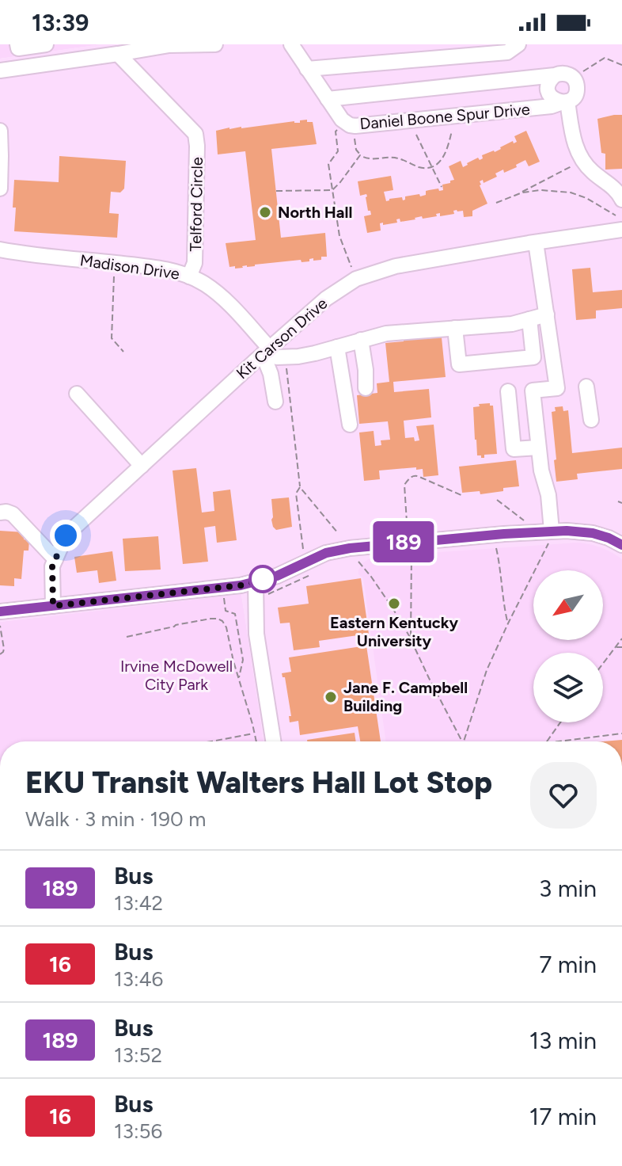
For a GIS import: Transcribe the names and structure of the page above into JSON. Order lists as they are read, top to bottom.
{
  "streets": {
    "street": [
      "Daniel Boone Spur Drive",
      "Telford Circle",
      "Madison Drive",
      "Kit Carson Drive"
    ]
  },
  "crossings": [
    ["Telford Circle", "Madison Drive"],
    ["Madison Drive", "Kit Carson Drive"]
  ],
  "parks": ["Irvine McDowell City Park"],
  "places": ["North Hall", "Eastern Kentucky University", "Jane F. Campbell Building"],
  "lines": ["bus line 189"],
  "north": "bottom left",
  "page": {
    "status": "13:39",
    "on_map": "189",
    "heading": ["EKU Transit Walters Hall Lot Stop", "Walk · 3 min · 190 m"],
    "list": [
      {
        "mark": "189",
        "name": "Bus",
        "note": "13:42",
        "value": "3 min"
      },
      {
        "mark": "16",
        "name": "Bus",
        "note": "13:46",
        "value": "7 min"
      },
      {
        "mark": "189",
        "name": "Bus",
        "note": "13:52",
        "value": "13 min"
      },
      {
        "mark": "16",
        "name": "Bus",
        "note": "13:56",
        "value": "17 min"
      }
    ]
  }
}
